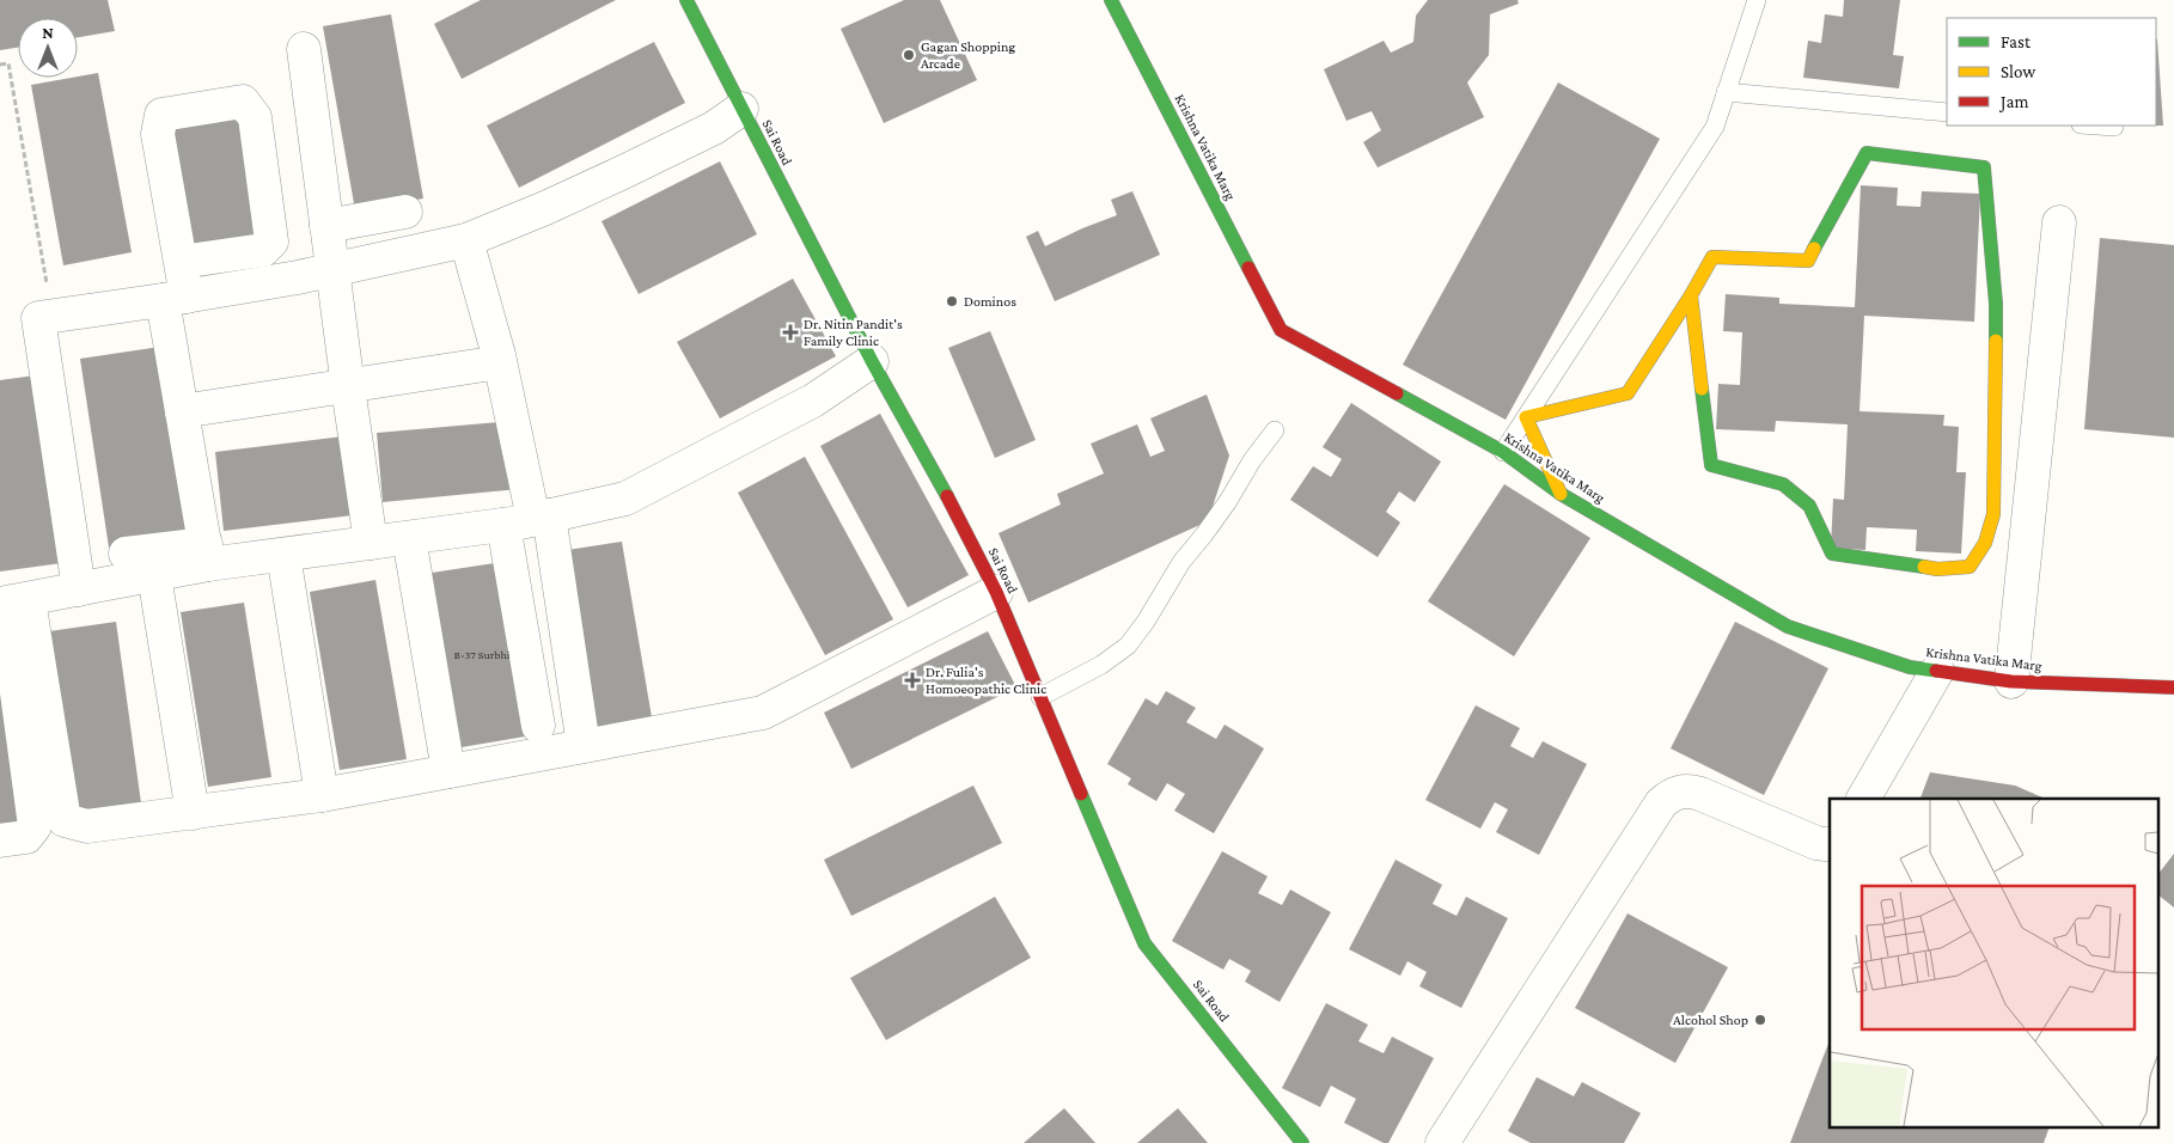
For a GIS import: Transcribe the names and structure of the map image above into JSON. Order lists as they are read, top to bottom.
{
  "streets": {
    "street": ["Sai Road", "Krishna Vatika Marg"]
  },
  "places": {
    "other": ["Gagan Shopping Arcade", "Dominos", "Alcohol Shop"],
    "health": ["Dr. Nitin Pandit's Family Clinic", "Dr. Fulia's Homoeopathic Clinic"]
  },
  "house_numbers": ["B-37 Surbhi"],
  "legend": ["Fast", "Slow", "Jam"],
  "north": "top"
}
